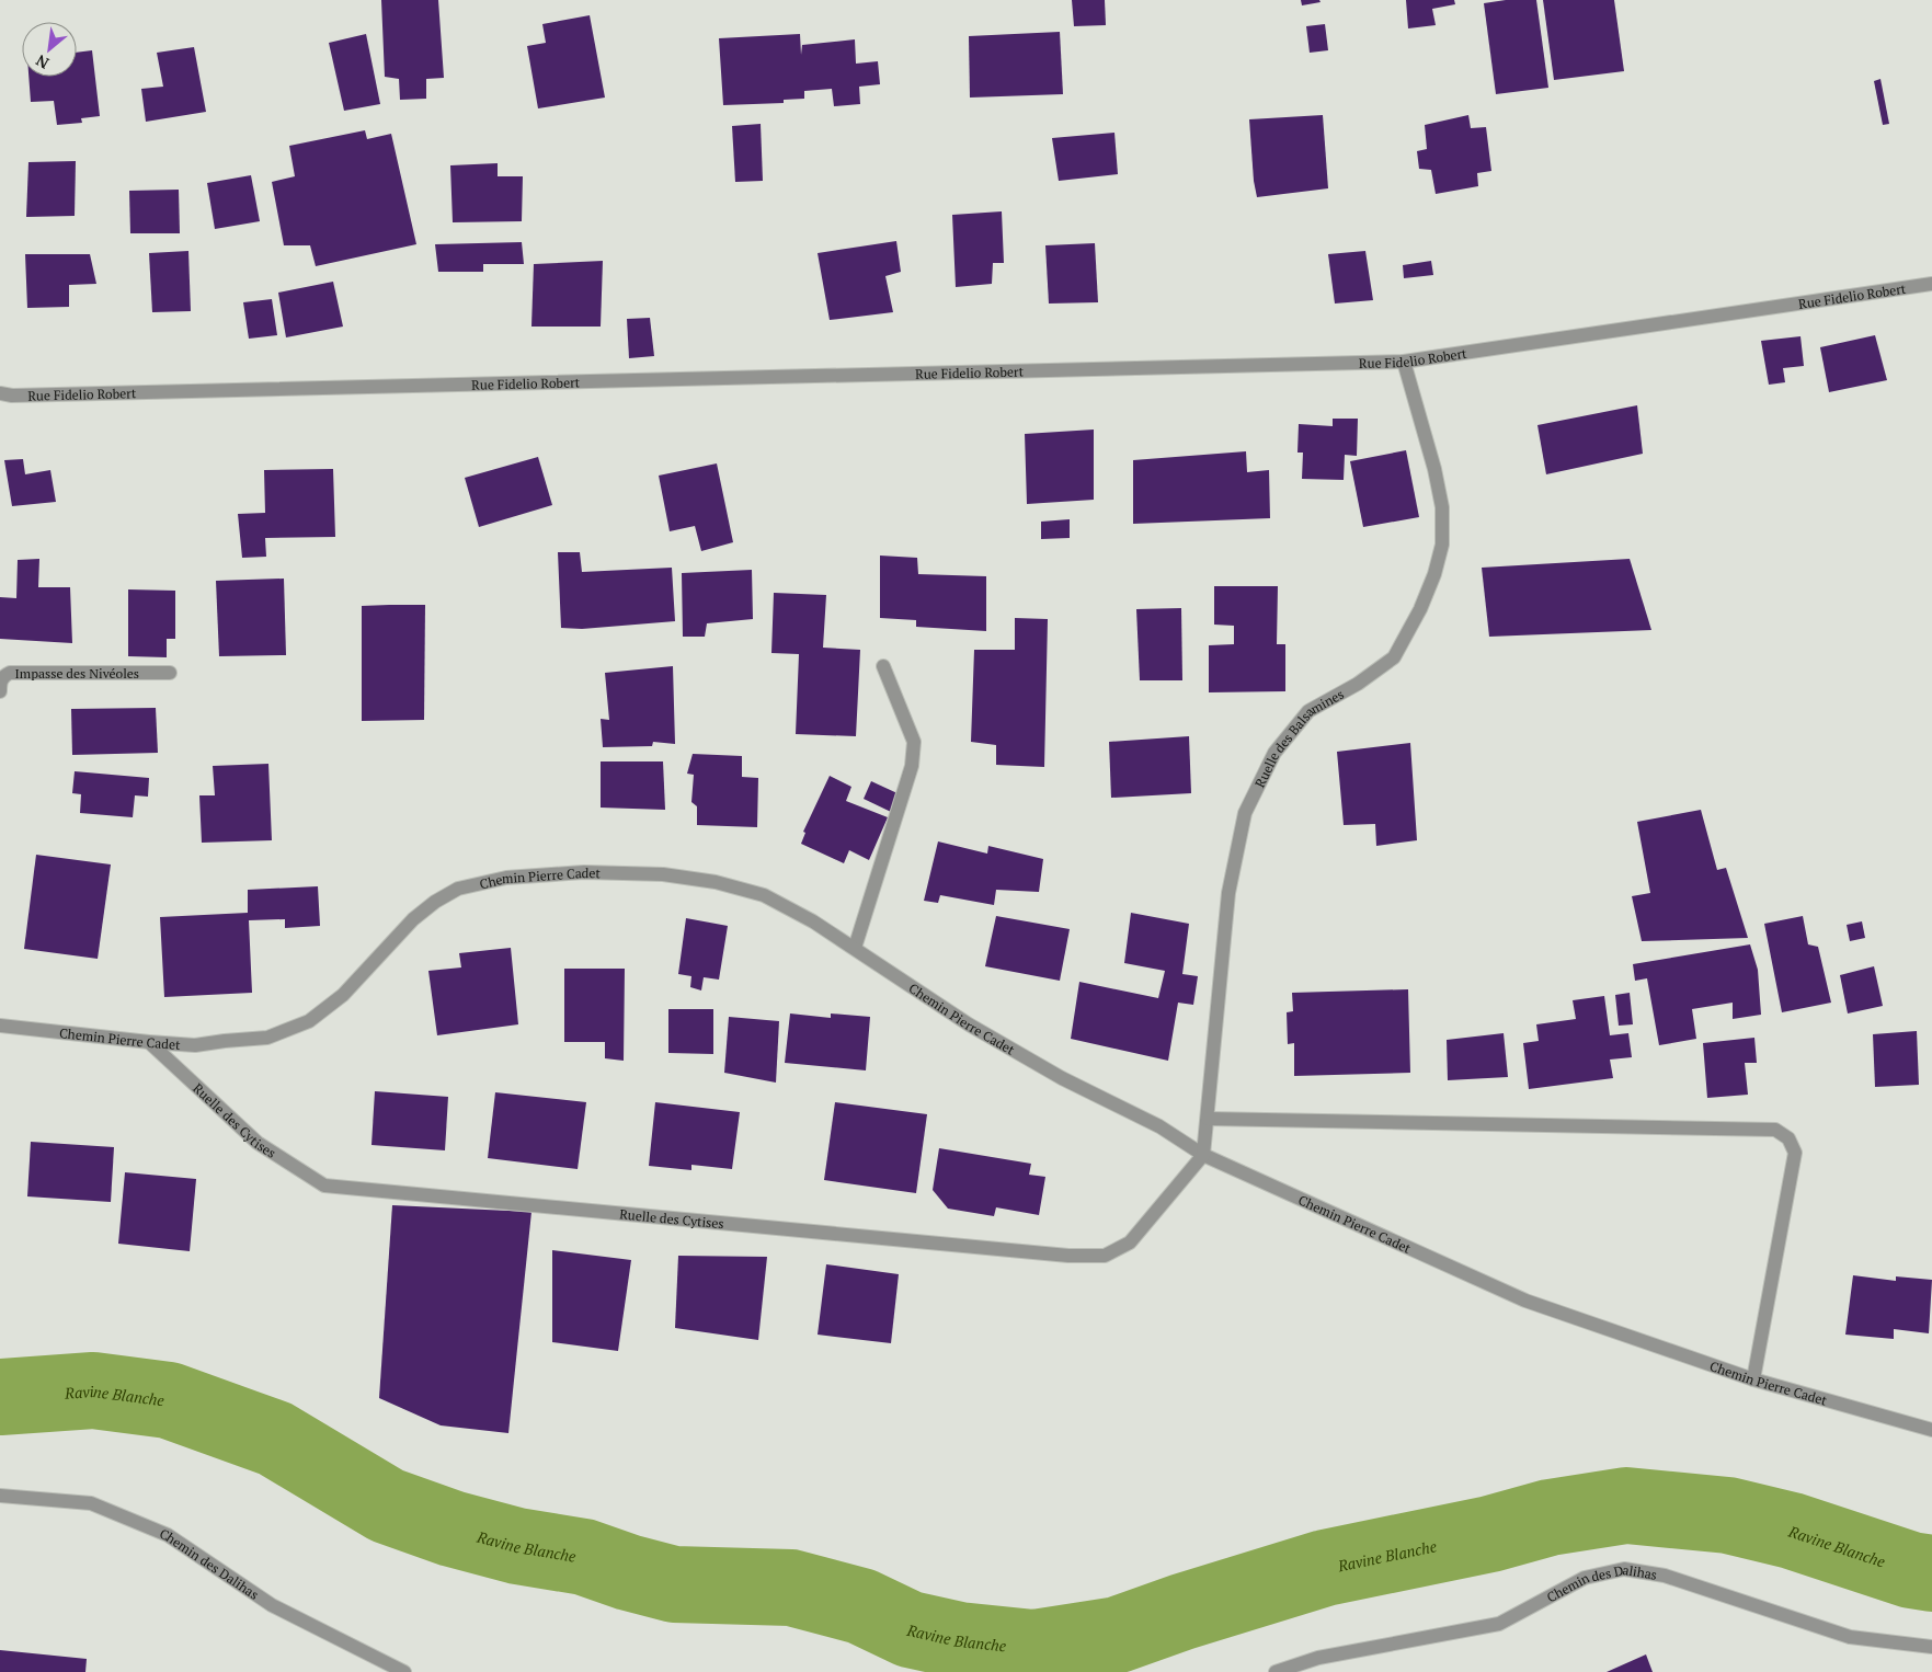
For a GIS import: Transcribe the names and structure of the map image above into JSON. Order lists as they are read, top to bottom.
{
  "streets": {
    "street": [
      "Rue Fidelio Robert",
      "Impasse des Nivéoles",
      "Ruelle des Balsamines",
      "Chemin Pierre Cadet",
      "Ruelle des Cytises",
      "Chemin des Dalihas"
    ]
  },
  "crossings": [
    ["Rue Fidelio Robert", "Ruelle des Balsamines"],
    ["Ruelle des Balsamines", "Chemin Pierre Cadet"],
    ["Ruelle des Balsamines", "Ruelle des Cytises"],
    ["Chemin Pierre Cadet", "Ruelle des Cytises"]
  ],
  "water": ["Ravine Blanche"],
  "north": "bottom left"
}
